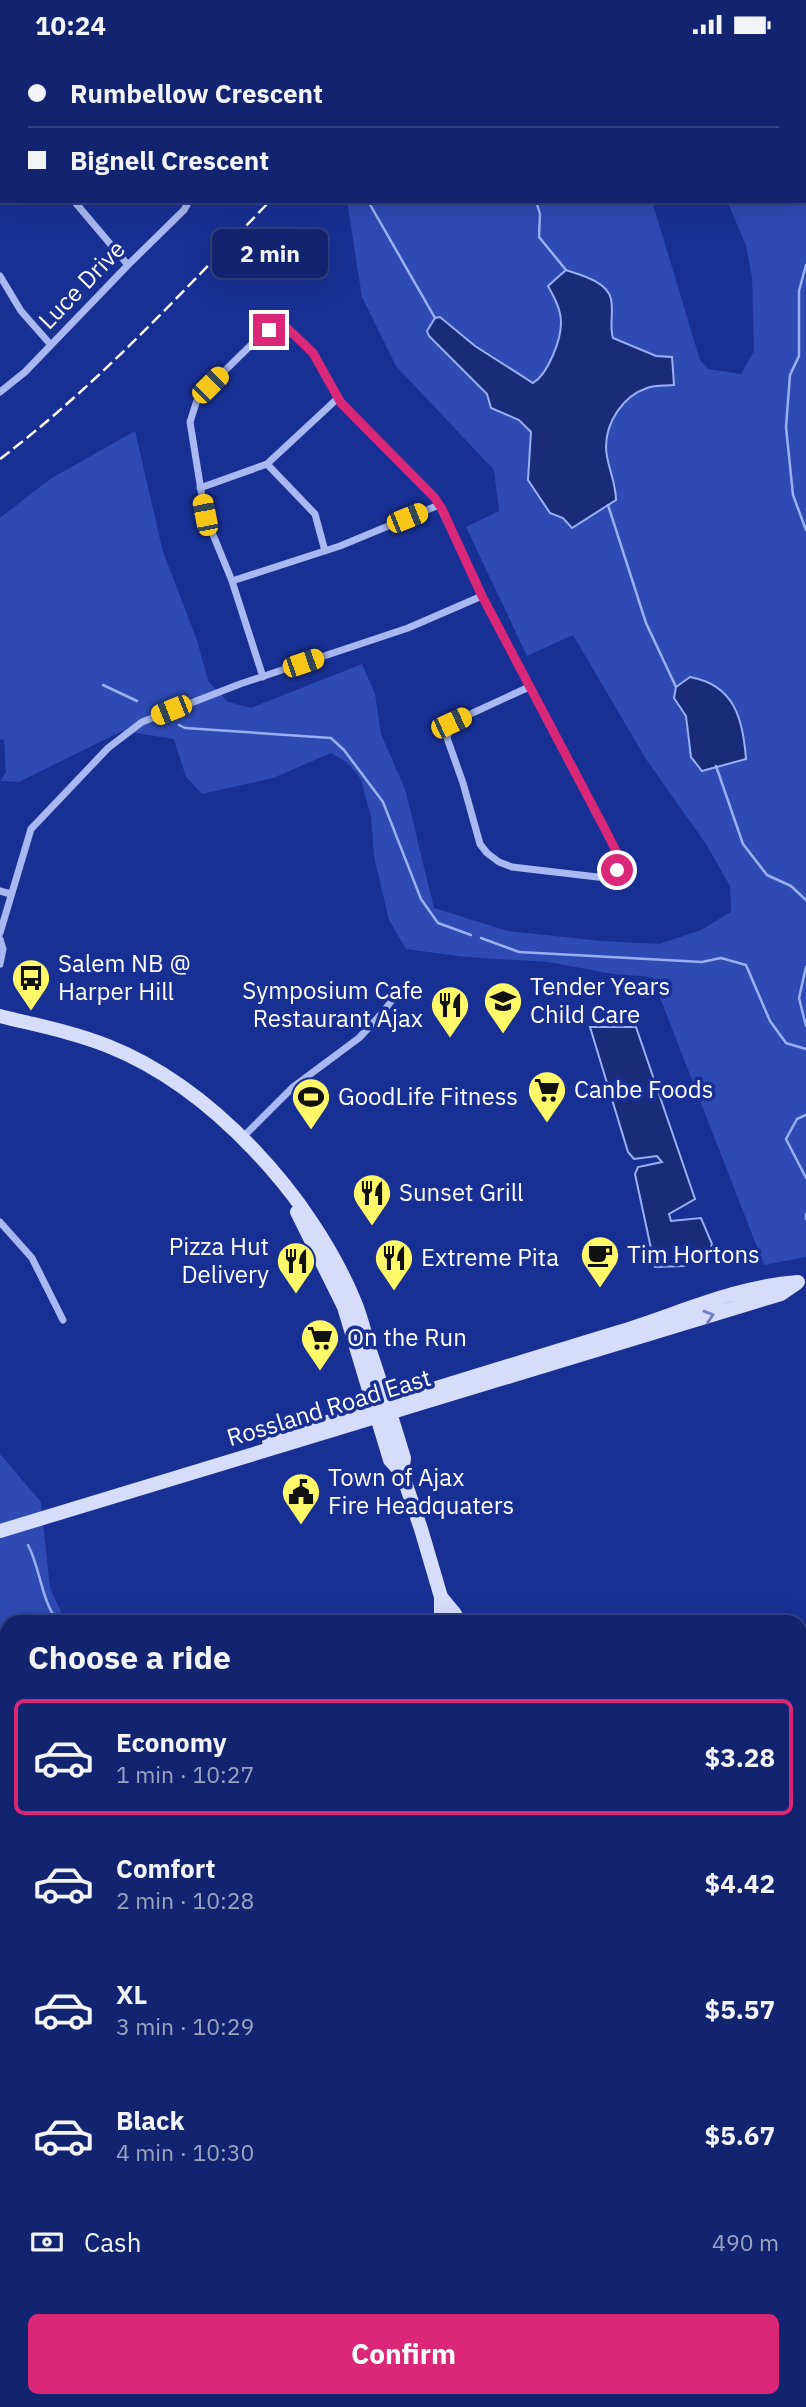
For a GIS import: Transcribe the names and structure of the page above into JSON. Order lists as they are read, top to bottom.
{
  "streets": {
    "main road": ["Rossland Road East"],
    "street": ["Luce Drive"]
  },
  "places": {
    "bus stop": ["Salem NB @ Harper Hill"],
    "school or university": ["Tender Years Child Care"],
    "restaurant": [
      "Symposium Cafe Restaurant Ajax",
      "Sunset Grill",
      "Extreme Pita",
      "Pizza Hut Delivery"
    ],
    "supermarket": ["Canbe Foods", "On the Run"],
    "sports": ["GoodLife Fitness"],
    "cafe": ["Tim Hortons"],
    "public building": ["Town of Ajax Fire Headquaters"]
  },
  "page": {
    "status": "10:24",
    "banner": ["Rumbellow Crescent", "Bignell Crescent"],
    "bubble": "2 min",
    "heading": "Choose a ride",
    "list": [
      {
        "name": "Economy",
        "note": "1 min · 10:27",
        "value": "$3.28"
      },
      {
        "name": "Comfort",
        "note": "2 min · 10:28",
        "value": "$4.42"
      },
      {
        "name": "XL",
        "note": "3 min · 10:29",
        "value": "$5.57"
      },
      {
        "name": "Black",
        "note": "4 min · 10:30",
        "value": "$5.67"
      }
    ],
    "pay": ["Cash", "490 m"],
    "buttons": "Confirm"
  }
}
